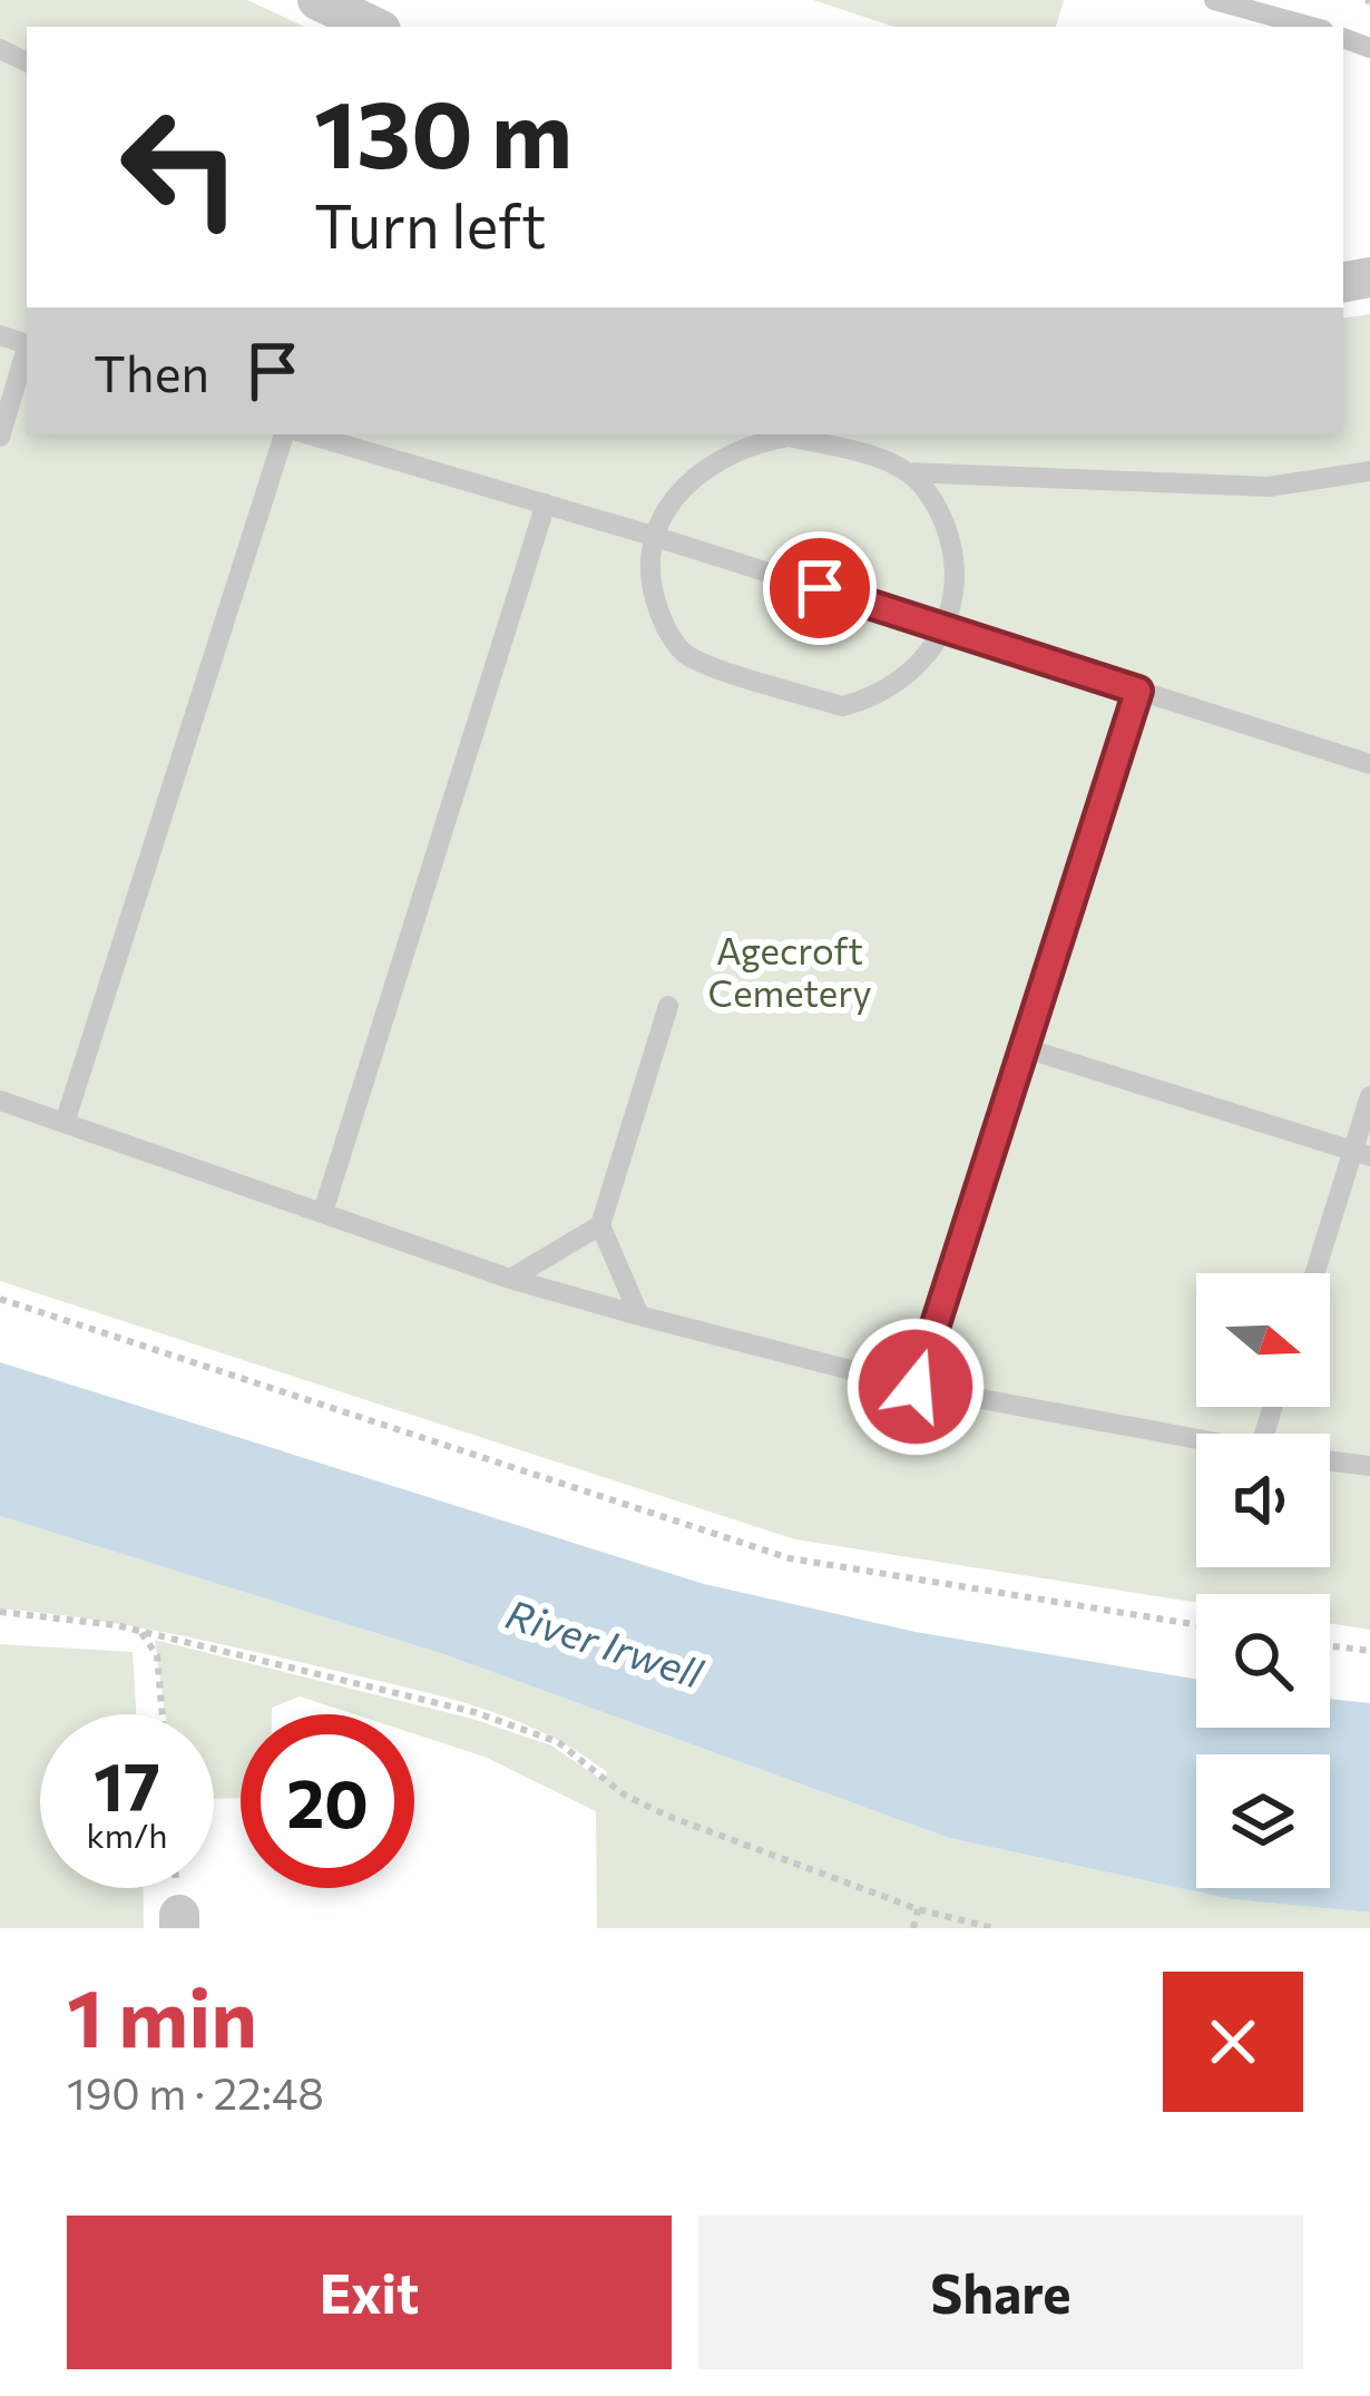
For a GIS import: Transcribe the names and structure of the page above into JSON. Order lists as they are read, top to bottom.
{
  "water": ["River Irwell"],
  "parks": ["Agecroft Cemetery"],
  "north": "right",
  "page": {
    "turn": ["130 m", "Turn left"],
    "then": "Then",
    "speed": "17 km/h",
    "limit": "20",
    "heading": ["1 min", "190 m · 22:48"],
    "buttons": ["Exit", "Share"]
  }
}
